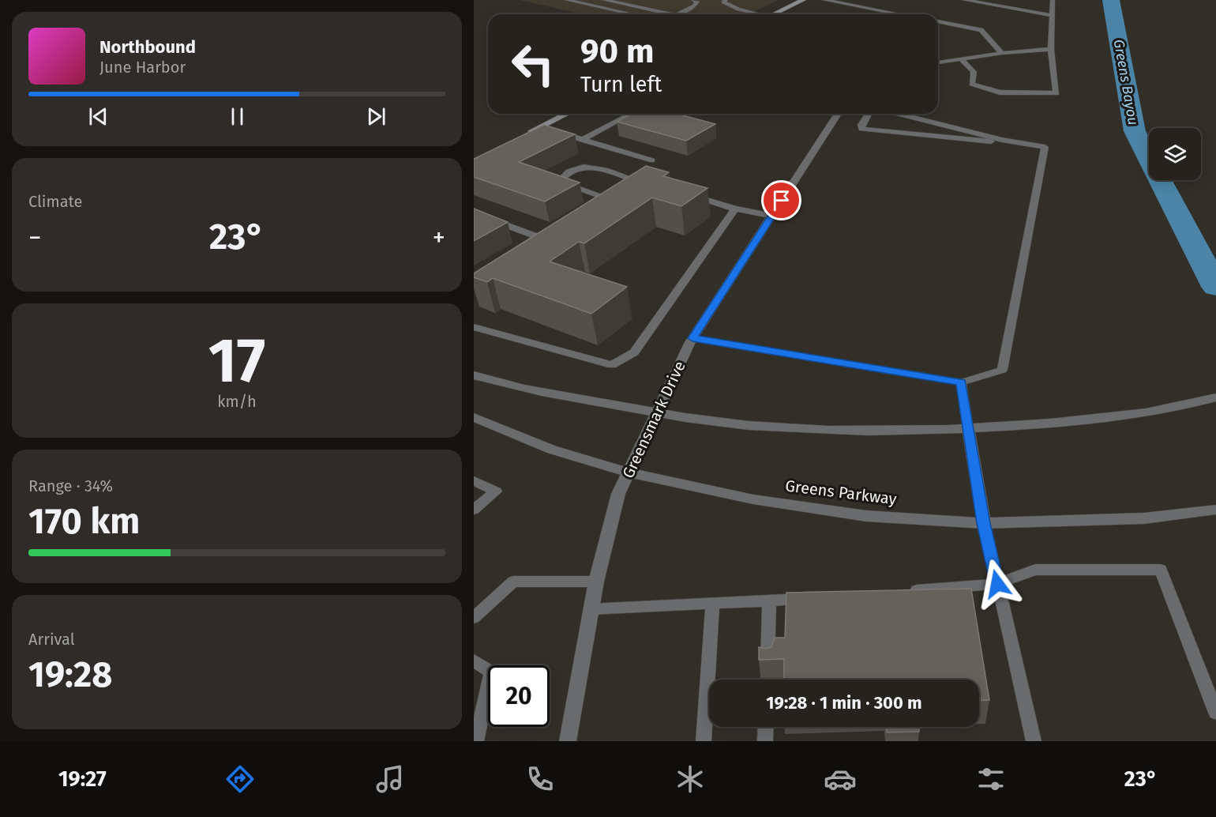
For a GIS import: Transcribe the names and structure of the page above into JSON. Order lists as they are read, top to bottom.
{
  "streets": {
    "street": ["Greensmark Drive", "Greens Parkway"]
  },
  "crossings": [
    ["Greensmark Drive", "Greens Parkway"]
  ],
  "water": ["Greens Bayou"],
  "page": {
    "turn": ["90 m", "Turn left"],
    "song": ["Northbound", "June Harbor"],
    "tile": [
      "Climate",
      ["17", "km/h"],
      ["Range · 34%", "170 km"],
      ["Arrival", "19:28"]
    ],
    "heat": ["−", "23°", "+"],
    "limit": "20",
    "trip": "19:28 · 1 min · 300 m",
    "tabs": ["19:27", "23°"]
  }
}
